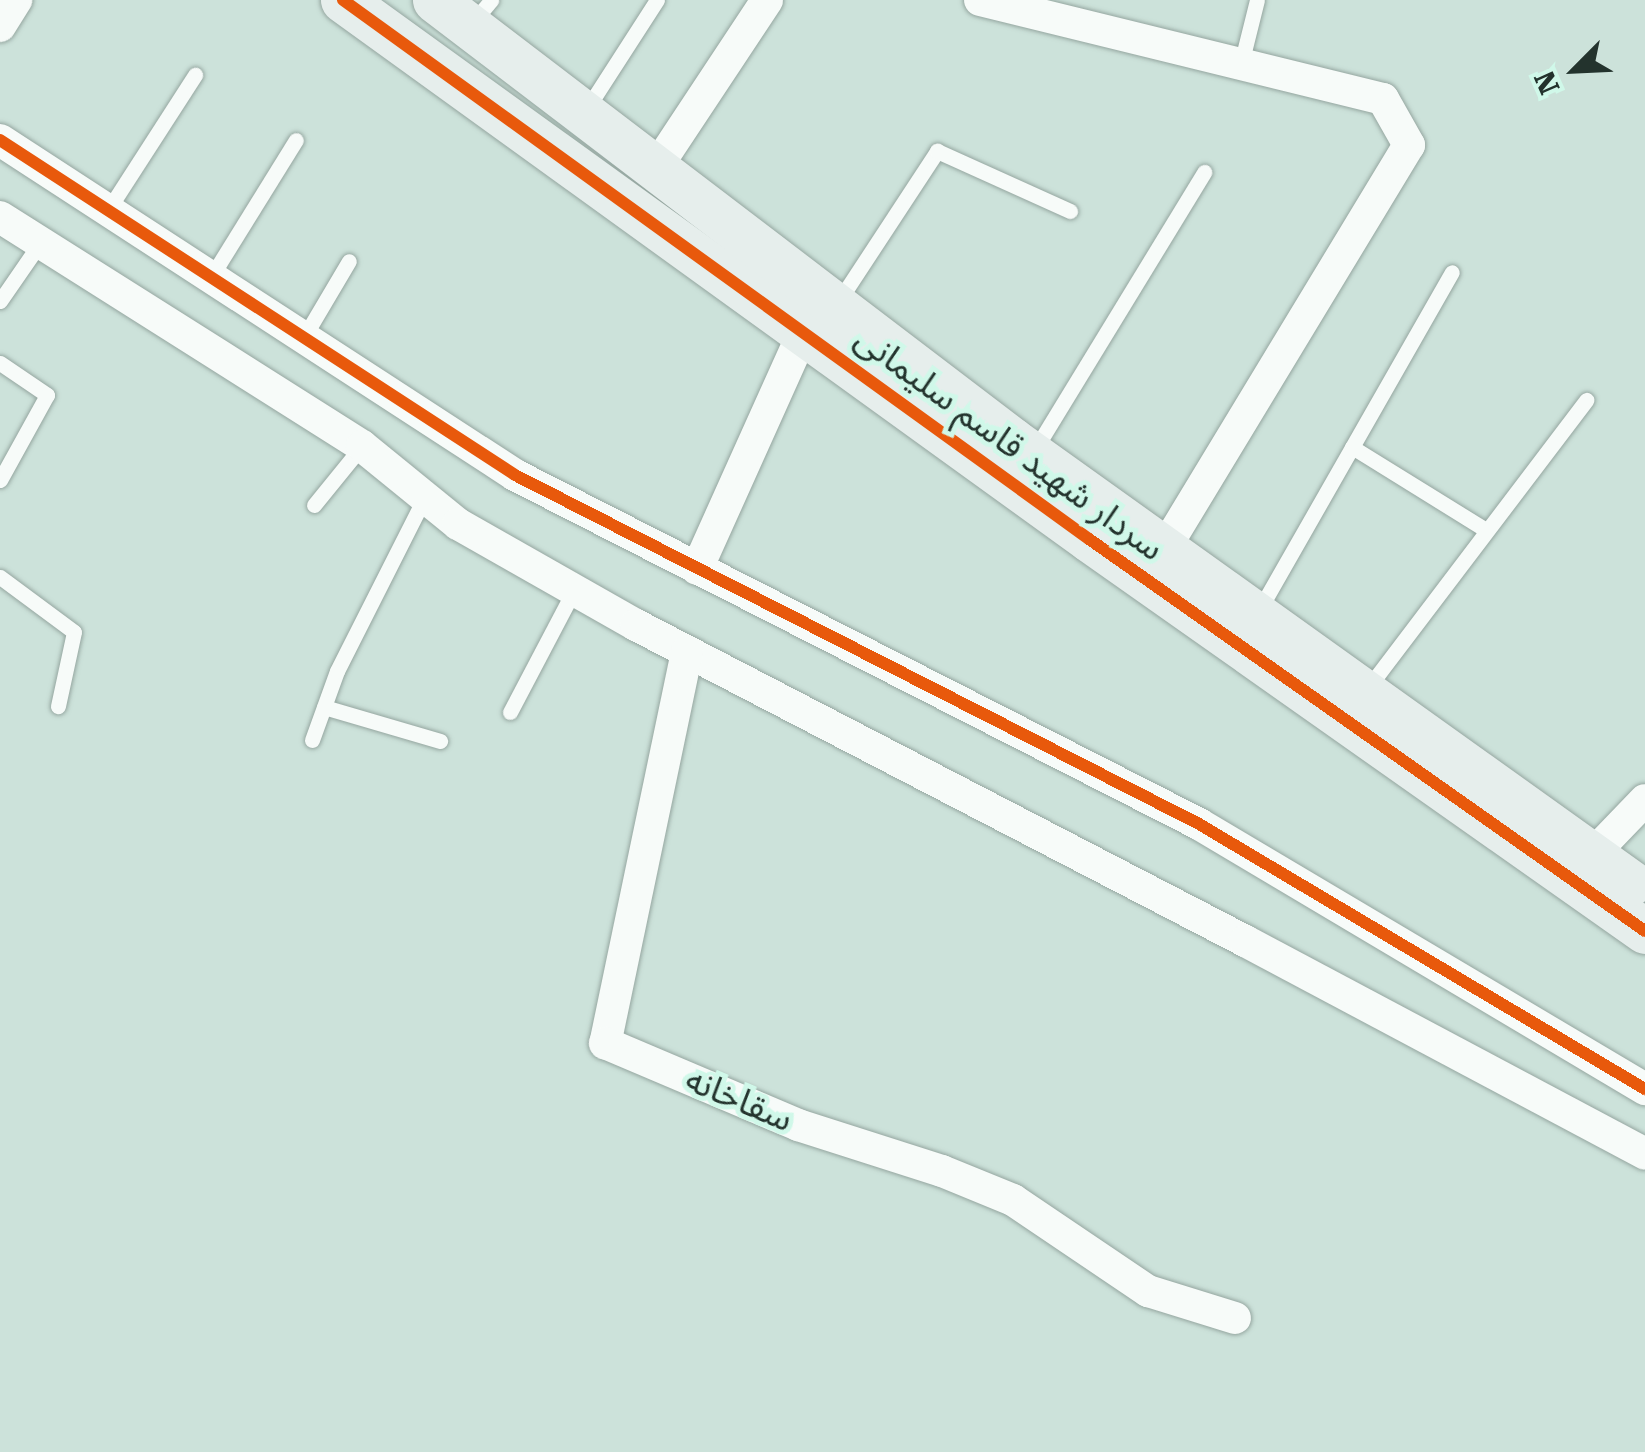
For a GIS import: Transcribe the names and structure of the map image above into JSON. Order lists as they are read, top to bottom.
{
  "streets": {
    "street": ["سردار شهید قاسم سلیمانی", "سقاخانه"]
  },
  "north": "bottom left"
}
